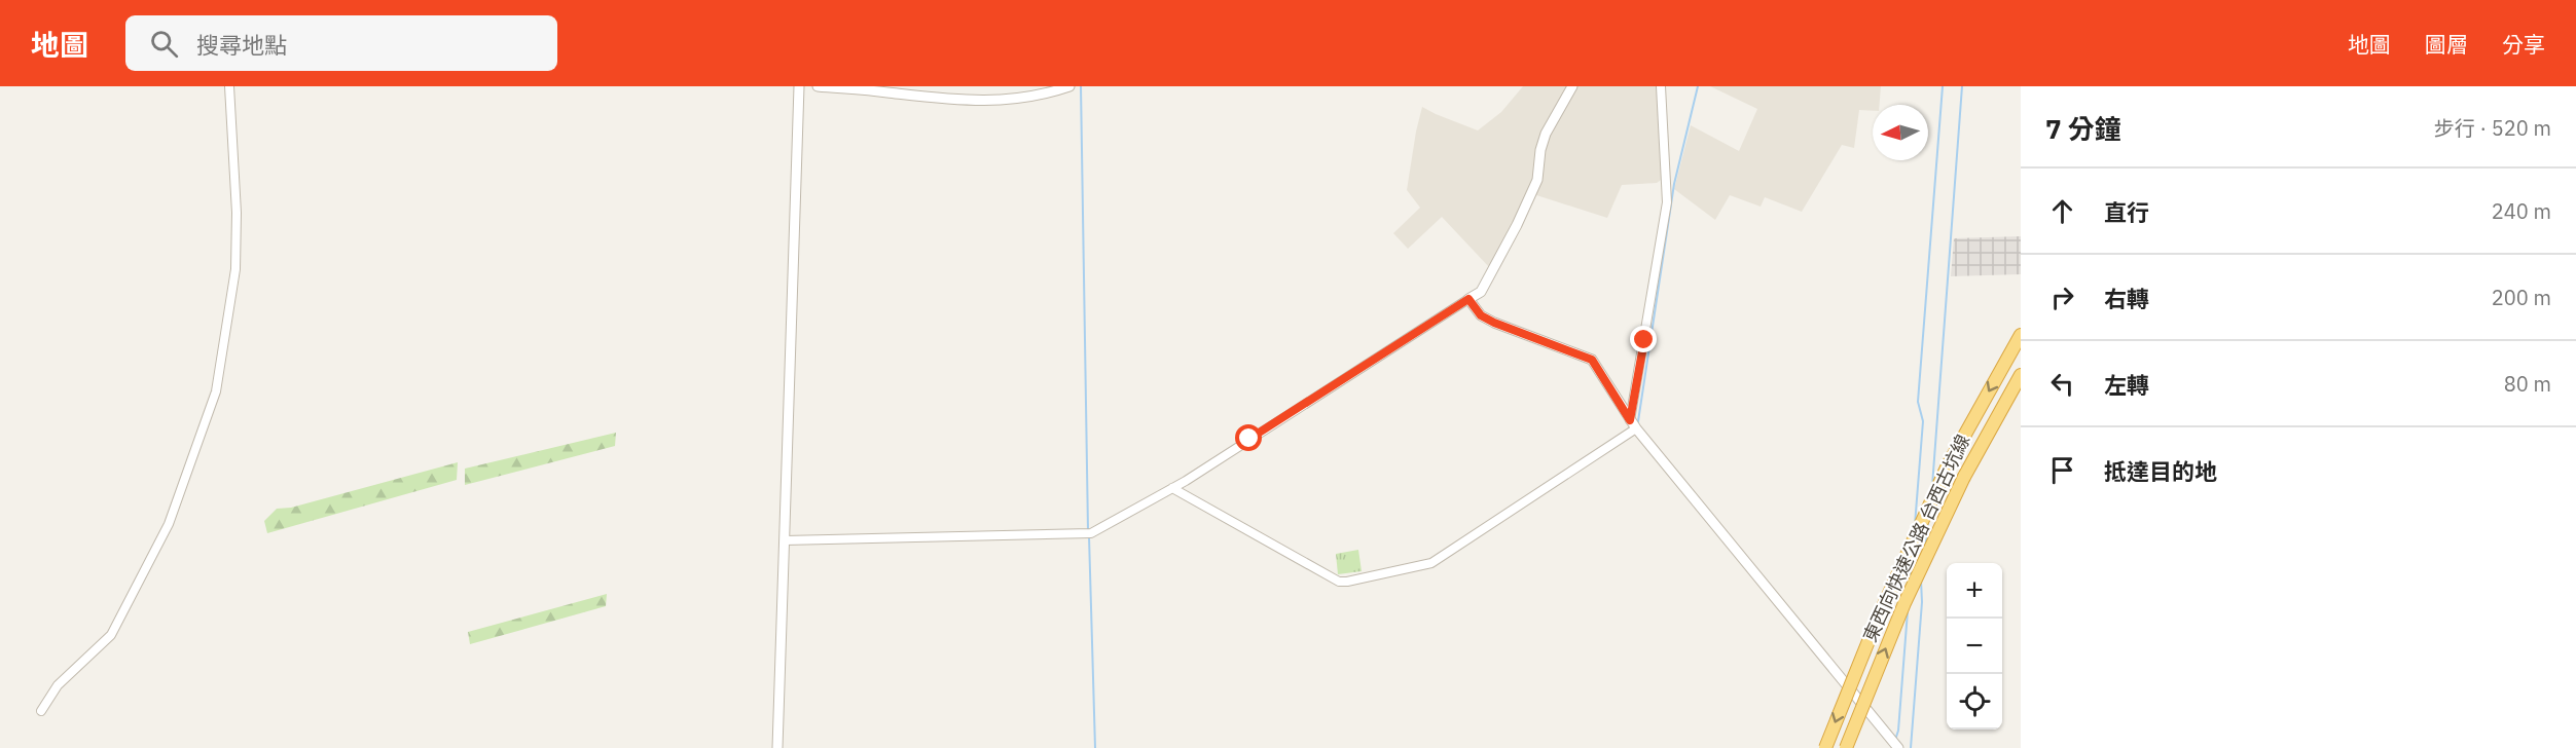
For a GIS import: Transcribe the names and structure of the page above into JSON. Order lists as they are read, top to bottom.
{
  "streets": {
    "highway": ["東西向快速公路 台西古坑線"]
  },
  "north": "left",
  "page": {
    "header": "地圖",
    "search": "搜尋地點",
    "nav": ["地圖", "圖層", "分享"],
    "heading": ["7 分鐘", "步行 · 520 m"],
    "list": [
      ["直行", "240 m"],
      ["右轉", "200 m"],
      ["左轉", "80 m"],
      "抵達目的地"
    ],
    "map_buttons": ["+", "−"]
  }
}
